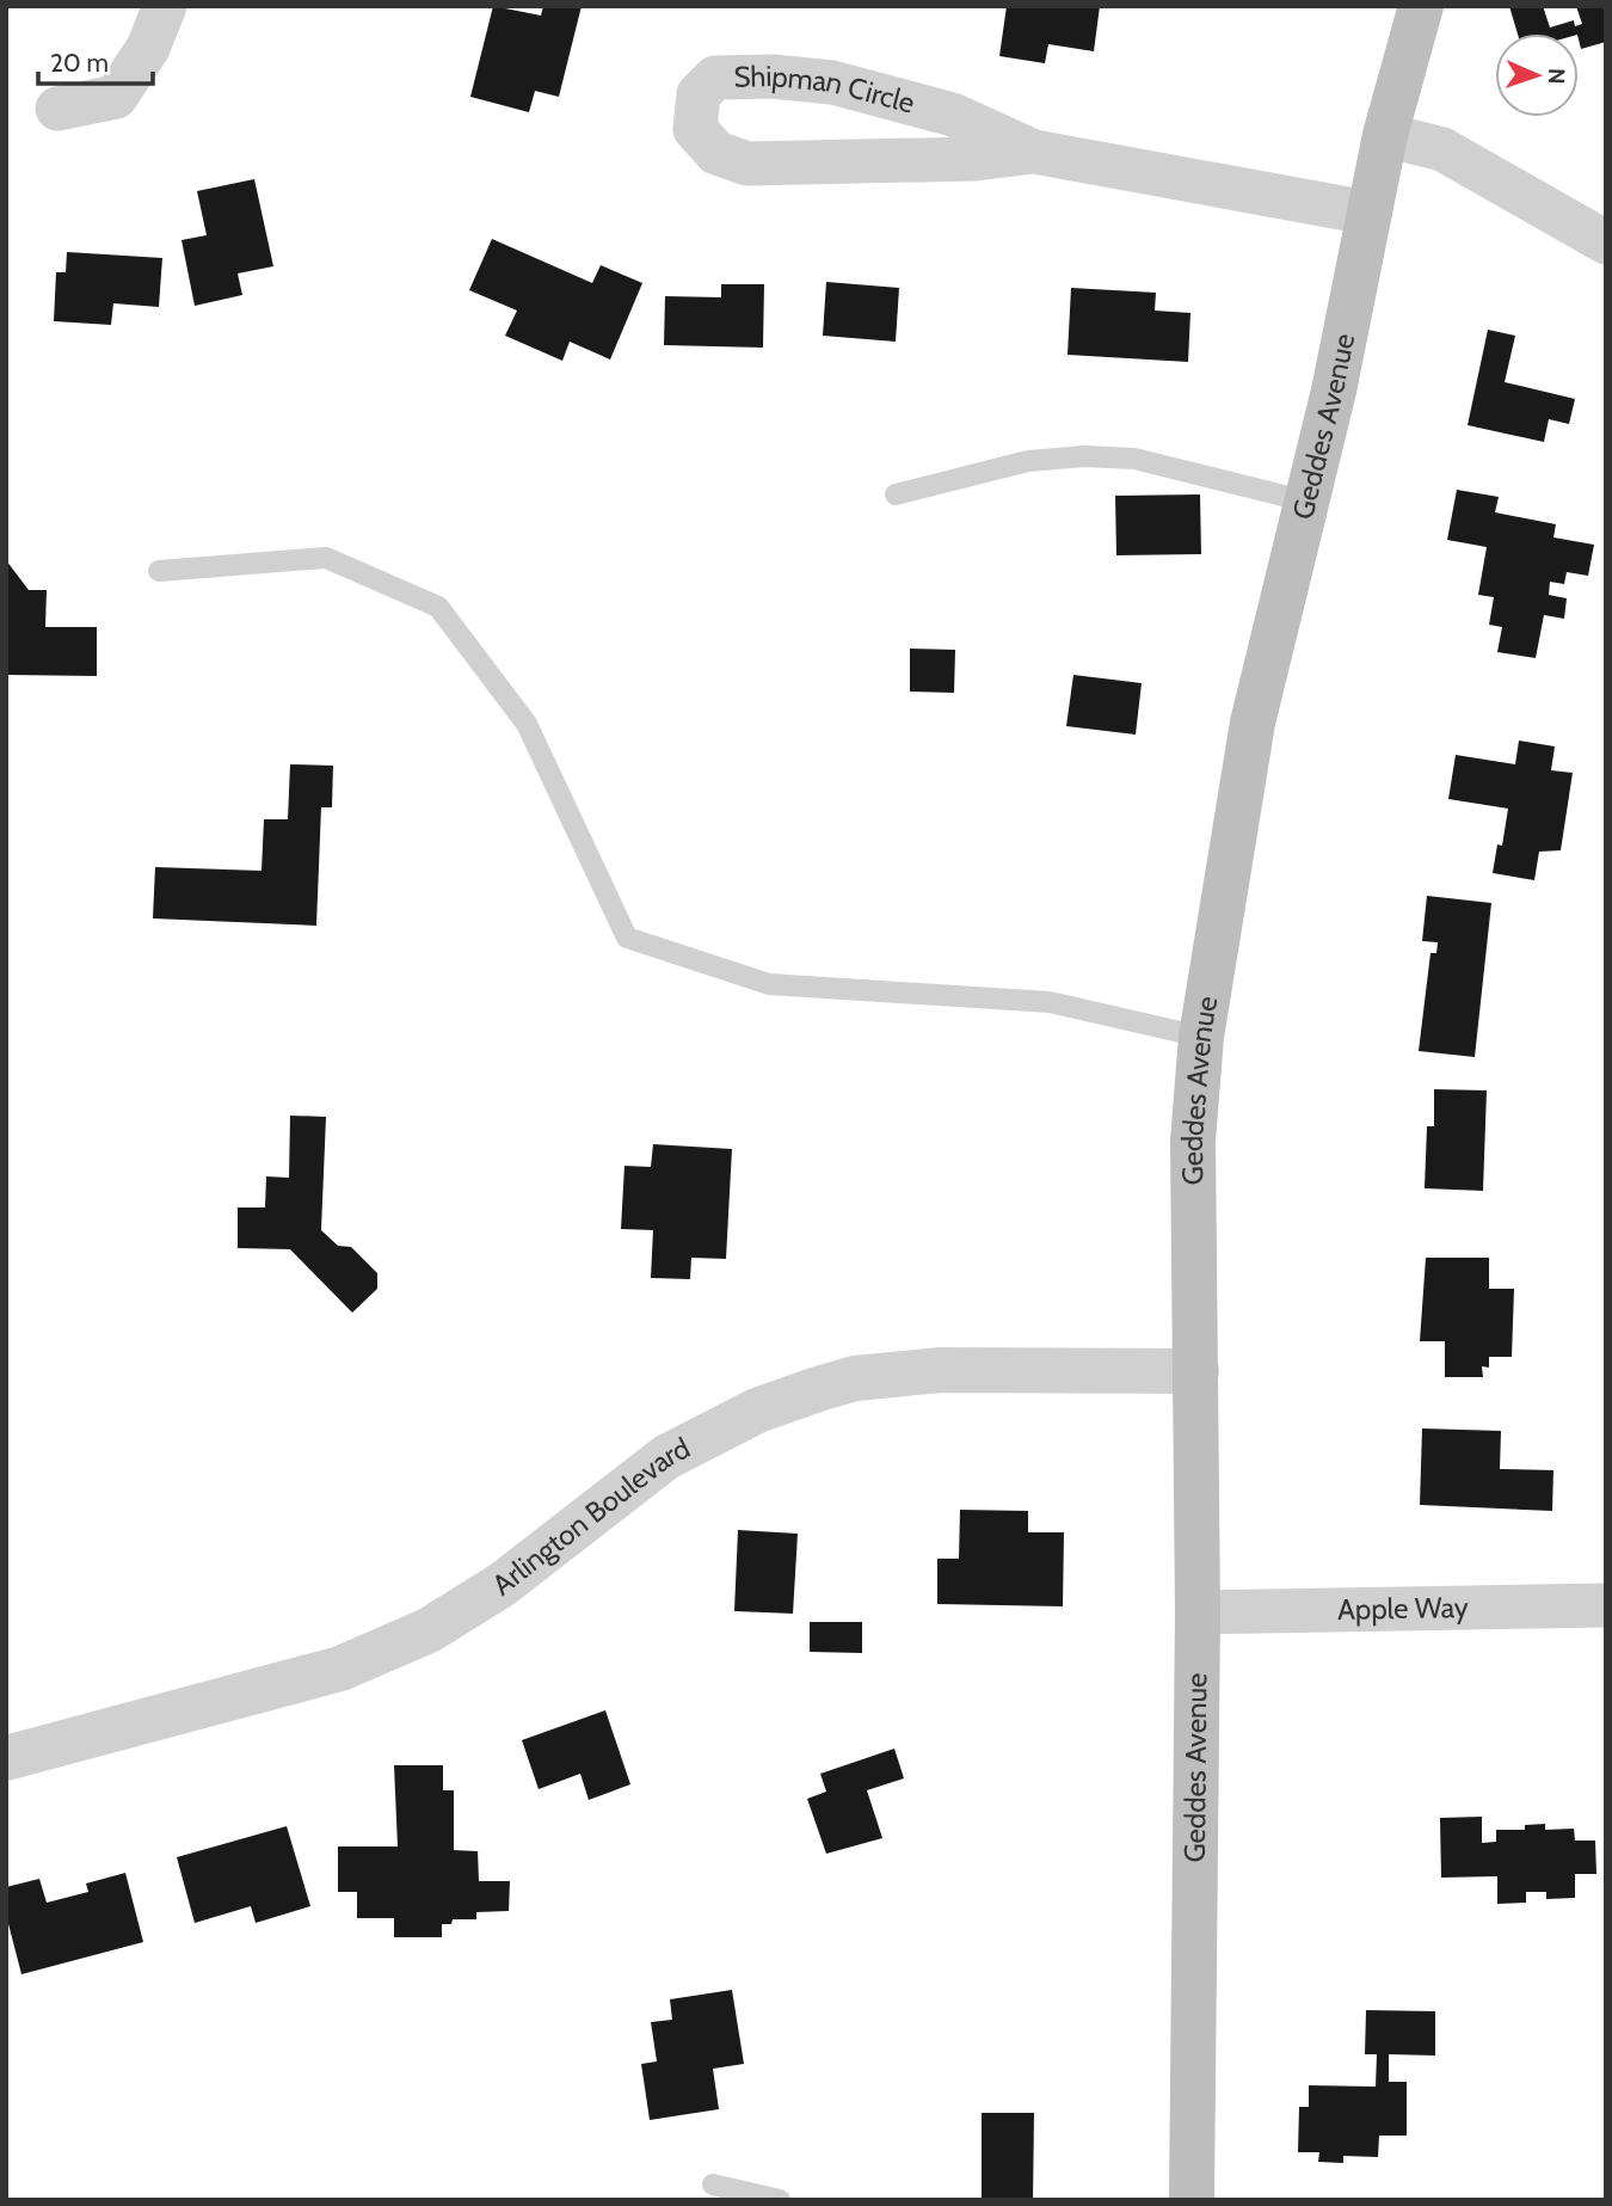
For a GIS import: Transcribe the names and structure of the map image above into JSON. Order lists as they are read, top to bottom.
{
  "streets": {
    "main road": ["Geddes Avenue"],
    "street": ["Shipman Circle", "Arlington Boulevard", "Apple Way"]
  },
  "crossings": [
    ["Shipman Circle", "Geddes Avenue"],
    ["Geddes Avenue", "Arlington Boulevard"],
    ["Geddes Avenue", "Apple Way"]
  ],
  "scale_bar": "20 m",
  "north": "right"
}
